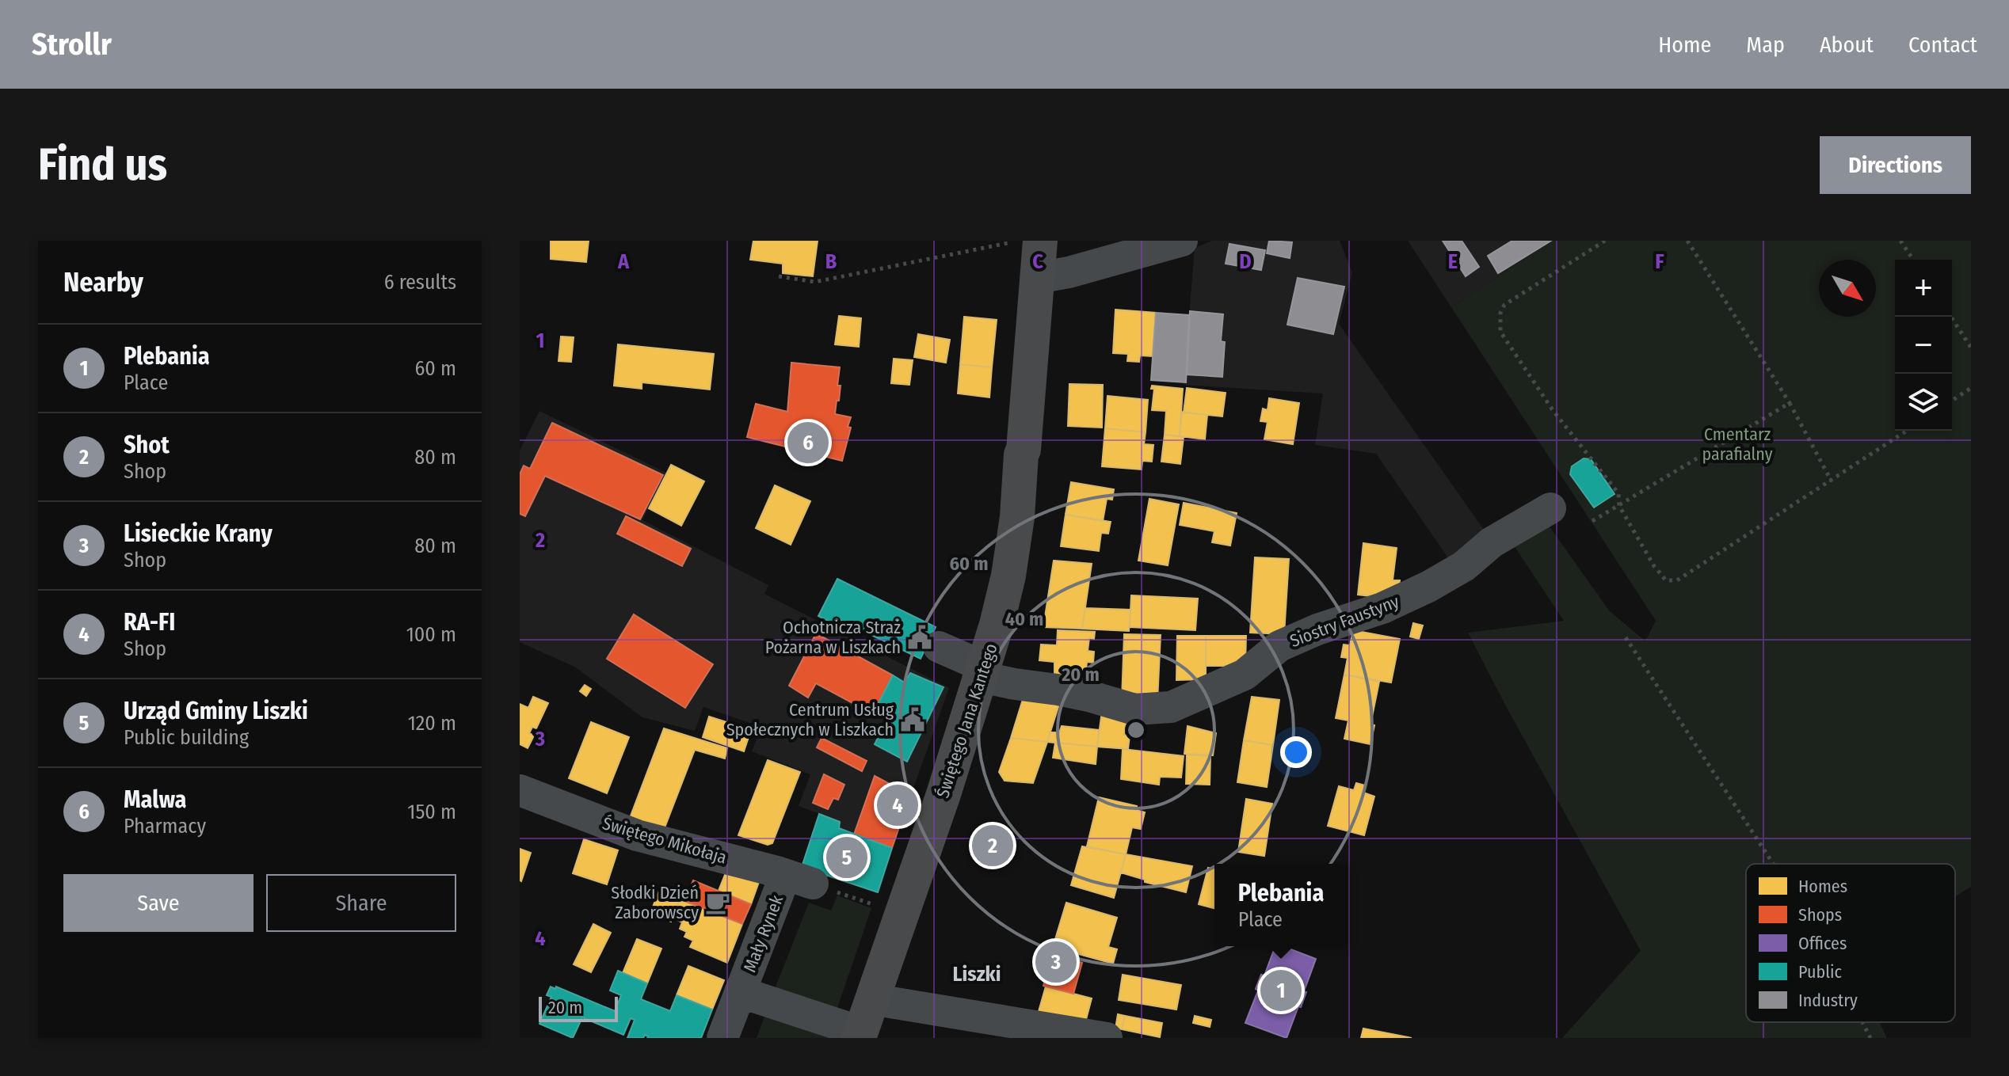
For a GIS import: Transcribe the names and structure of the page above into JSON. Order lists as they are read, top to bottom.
{
  "streets": {
    "main road": ["Świętego Jana Kantego"],
    "street": ["Siostry Faustyny", "Świętego Mikołaja", "Mały Rynek"]
  },
  "crossings": [
    ["Siostry Faustyny", "Świętego Jana Kantego"],
    ["Świętego Jana Kantego", "Mały Rynek"],
    ["Świętego Mikołaja", "Mały Rynek"]
  ],
  "districts": ["Liszki"],
  "parks": ["Cmentarz parafialny"],
  "places": {
    "public building": ["Ochotnicza Straż Pożarna w Liszkach", "Centrum Usług Społecznych w Liszkach"],
    "cafe": ["Słodki Dzień Zaborowscy"]
  },
  "legend": [
    "Homes",
    "Shops",
    "Offices",
    "Public",
    "Industry"
  ],
  "scale_bar": "20 m",
  "north": "bottom right",
  "page": {
    "header": "Strollr",
    "nav": [
      "Home",
      "Map",
      "About",
      "Contact"
    ],
    "buttons": [
      "Directions",
      ["Save", "Share"]
    ],
    "title": "Find us",
    "heading": ["Nearby", "6 results"],
    "map_buttons": ["+", "−"],
    "list": [
      {
        "mark": "1",
        "name": "Plebania",
        "note": "Place",
        "value": "60 m"
      },
      {
        "mark": "2",
        "name": "Shot",
        "note": "Shop",
        "value": "80 m"
      },
      {
        "mark": "3",
        "name": "Lisieckie Krany",
        "note": "Shop",
        "value": "80 m"
      },
      {
        "mark": "4",
        "name": "RA-FI",
        "note": "Shop",
        "value": "100 m"
      },
      {
        "mark": "5",
        "name": "Urząd Gminy Liszki",
        "note": "Public building",
        "value": "120 m"
      },
      {
        "mark": "6",
        "name": "Malwa",
        "note": "Pharmacy",
        "value": "150 m"
      }
    ],
    "pins": [
      "6",
      "4",
      "2",
      "5",
      "3",
      "1"
    ],
    "popup": ["Plebania", "Place"],
    "scale": "20 m"
  },
  "grid": {
    "columns": [
      "A",
      "B",
      "C",
      "D",
      "E",
      "F"
    ],
    "rows": [
      "1",
      "2",
      "3",
      "4"
    ]
  },
  "rings": ["60 m", "40 m", "20 m"]
}
